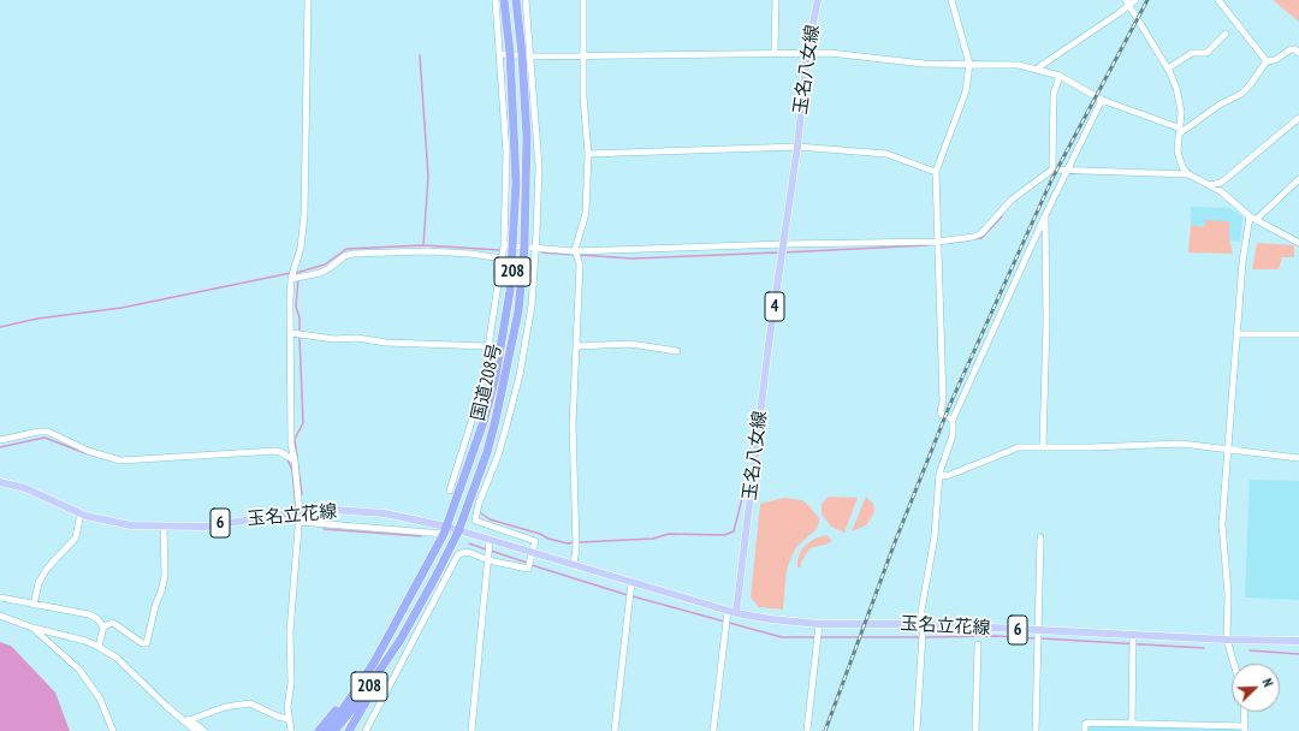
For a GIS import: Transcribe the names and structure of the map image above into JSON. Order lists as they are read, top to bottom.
{
  "streets": {
    "highway": ["208", "国道208号"],
    "main road": [
      "玉名八女線",
      "4",
      "玉名立花線",
      "6"
    ]
  },
  "crossings": [
    ["玉名八女線", "玉名立花線"],
    ["国道208号", "玉名立花線"]
  ],
  "north": "top right"
}
